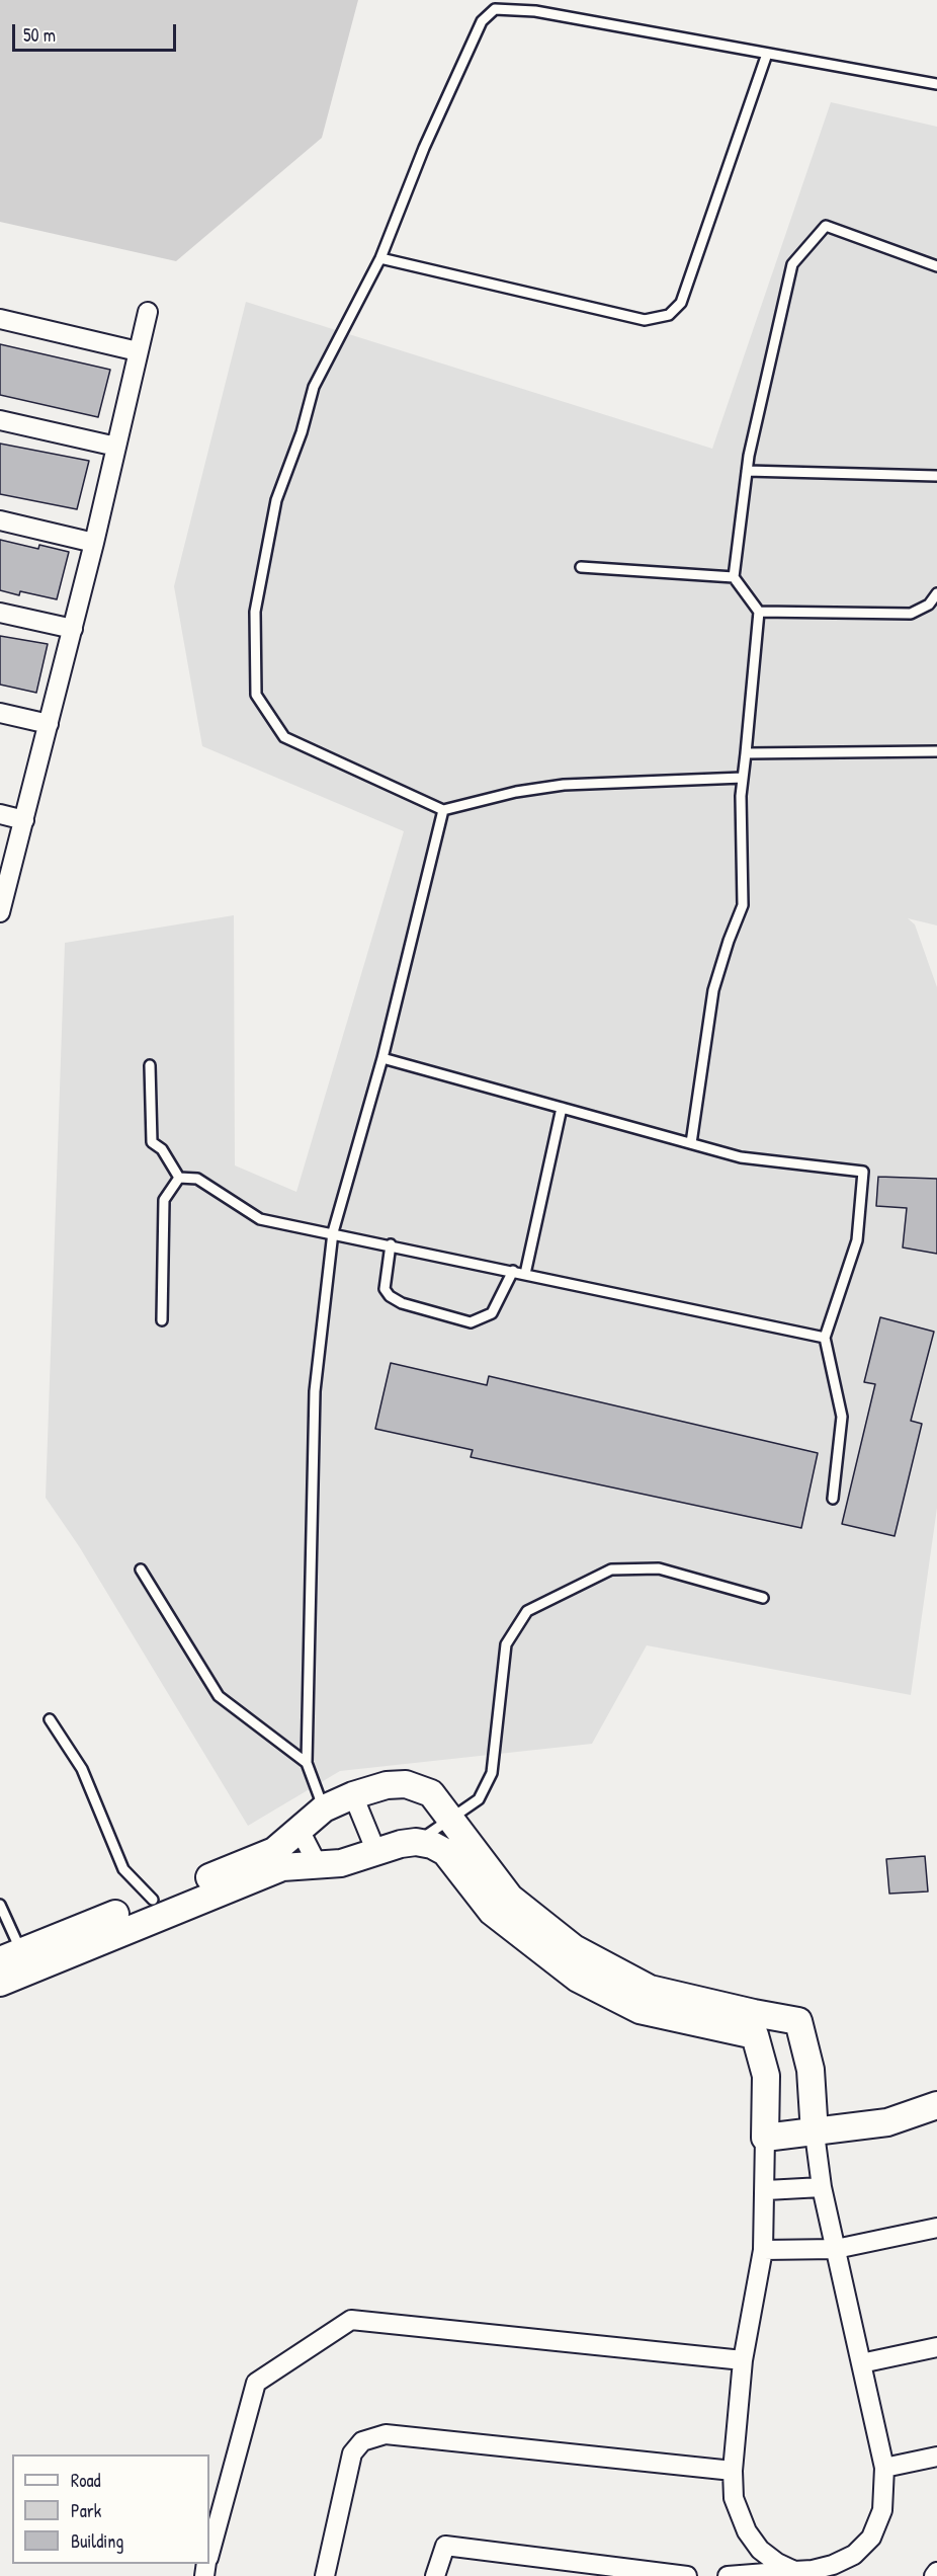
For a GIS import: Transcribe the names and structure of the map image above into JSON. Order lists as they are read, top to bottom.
{
  "legend": ["Road", "Park", "Building"],
  "scale_bar": "50 m"
}
